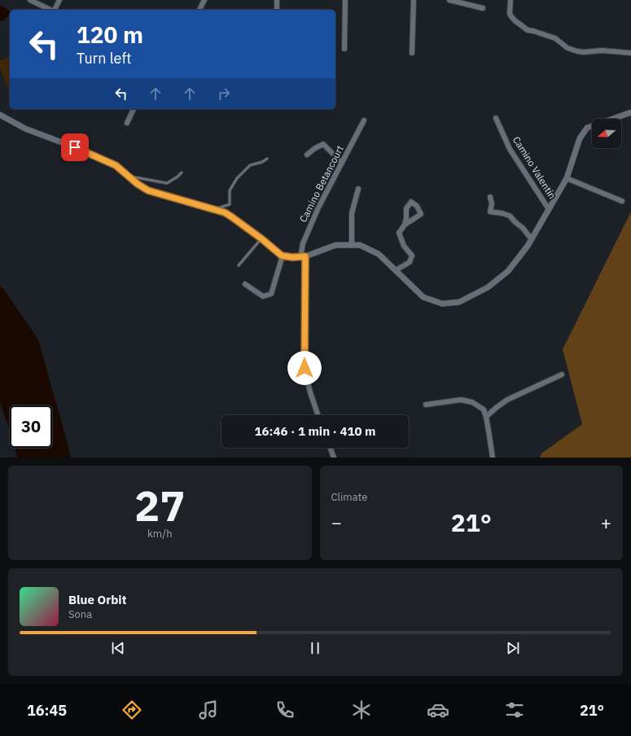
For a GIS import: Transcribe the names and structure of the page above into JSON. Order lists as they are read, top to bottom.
{
  "streets": {
    "street": ["Camino Valentín", "Camino Betancourt"]
  },
  "north": "left",
  "page": {
    "turn": ["120 m", "Turn left"],
    "limit": "30",
    "trip": "16:46 · 1 min · 410 m",
    "tile": [
      ["27", "km/h"],
      "Climate"
    ],
    "heat": ["−", "21°", "+"],
    "song": ["Blue Orbit", "Sona"],
    "tabs": ["16:45", "21°"]
  }
}
